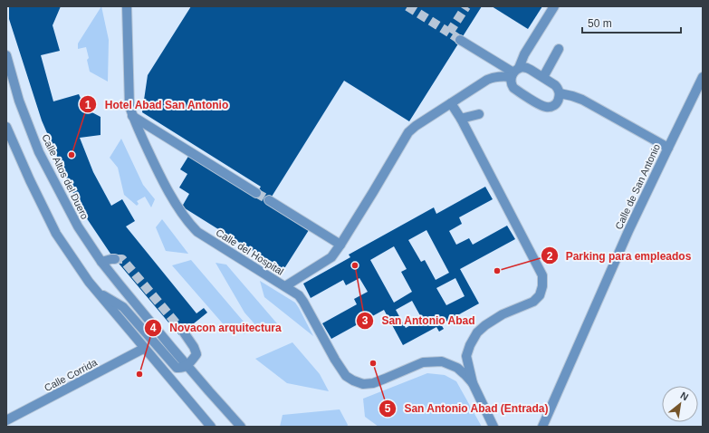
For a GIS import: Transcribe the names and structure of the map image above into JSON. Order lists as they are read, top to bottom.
{
  "streets": {
    "street": [
      "Calle Altos del Duero",
      "Calle de San Antonio",
      "Calle del Hospital",
      "Calle Corrida"
    ]
  },
  "places": [
    "Hotel Abad San Antonio",
    "San Antonio Abad",
    "Parking para empleados",
    "San Antonio Abad (Entrada)",
    "Novacon arquitectura"
  ],
  "scale_bar": "50 m",
  "north": "top right"
}
